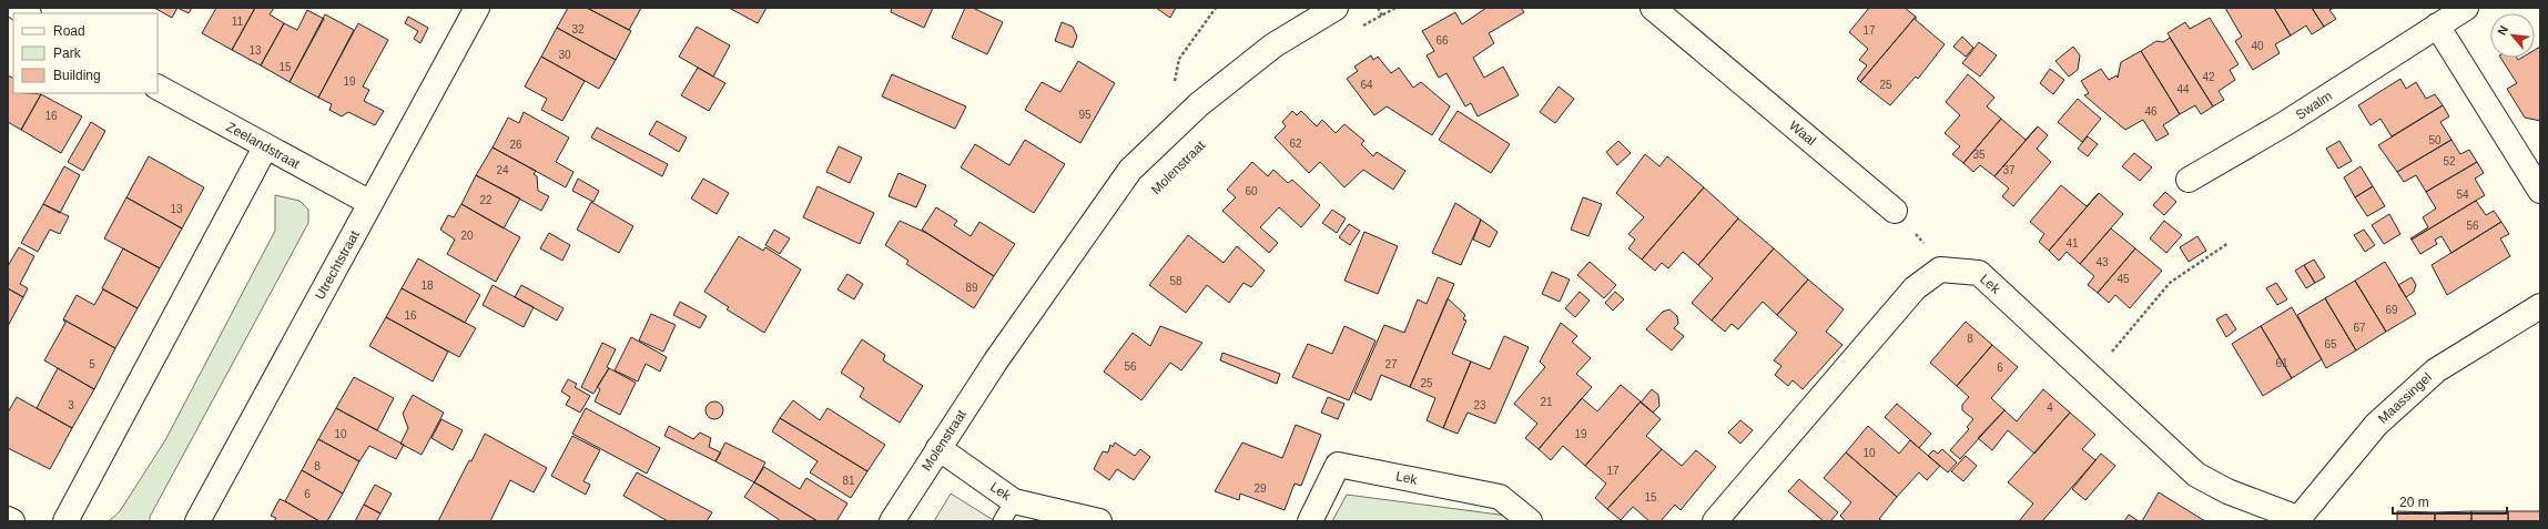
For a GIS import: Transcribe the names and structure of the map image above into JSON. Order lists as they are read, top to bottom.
{
  "streets": {
    "street": [
      "Swalm",
      "Waal",
      "Zeelandstraat",
      "Molenstraat",
      "Utrechtstraat",
      "Lek",
      "Maassingel"
    ]
  },
  "crossings": [
    ["Zeelandstraat", "Utrechtstraat"],
    ["Molenstraat", "Lek"],
    ["Lek", "Maassingel"]
  ],
  "house_numbers": [
    "11",
    "32",
    "17",
    "66",
    "40",
    "13",
    "30",
    "15",
    "42",
    "19",
    "64",
    "25",
    "44",
    "46",
    "95",
    "16",
    "50",
    "62",
    "26",
    "35",
    "52",
    "24",
    "37",
    "60",
    "54",
    "22",
    "13",
    "56",
    "20",
    "41",
    "43",
    "45",
    "58",
    "18",
    "89",
    "69",
    "16",
    "67",
    "8",
    "65",
    "61",
    "5",
    "27",
    "56",
    "6",
    "25",
    "21",
    "3",
    "23",
    "4",
    "10",
    "19",
    "10",
    "8",
    "17",
    "81",
    "29",
    "6",
    "15"
  ],
  "legend": ["Road", "Park", "Building"],
  "scale_bar": "20 m",
  "north": "top left"
}
